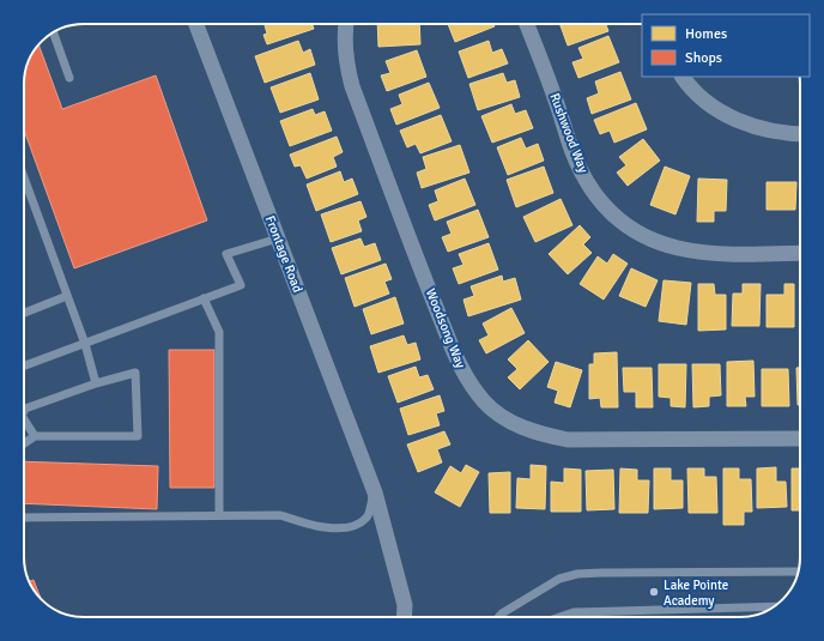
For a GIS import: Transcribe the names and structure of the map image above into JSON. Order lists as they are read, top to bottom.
{
  "streets": {
    "street": ["Rushwood Way", "Frontage Road", "Woodsong Way"]
  },
  "places": ["Lake Pointe Academy"],
  "legend": ["Homes", "Shops"]
}
